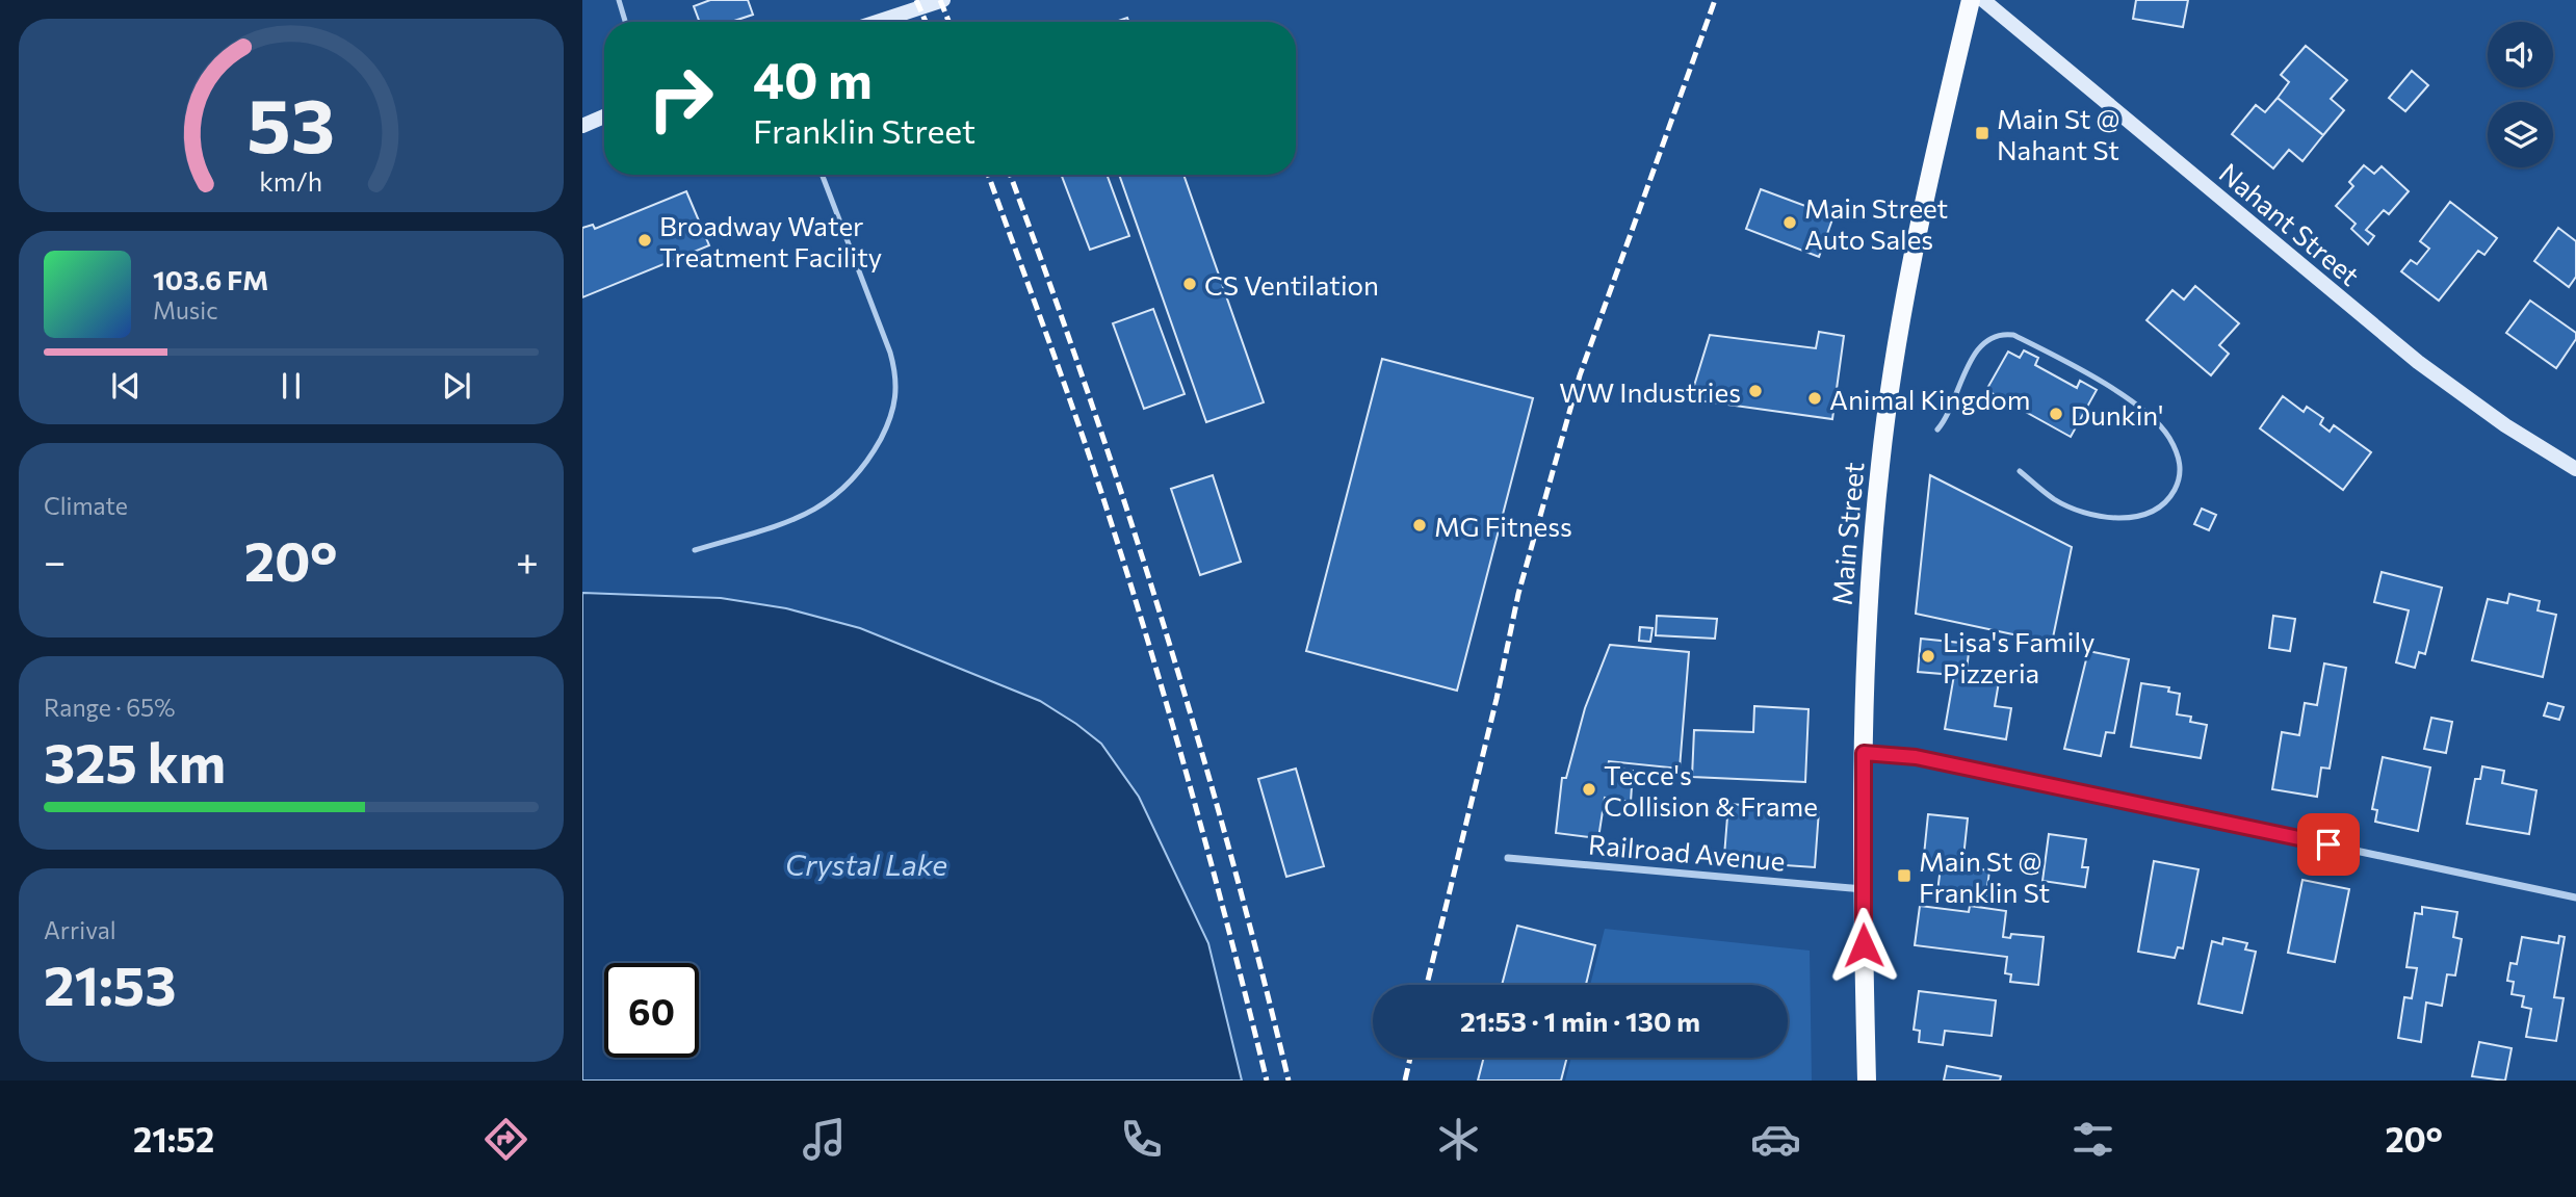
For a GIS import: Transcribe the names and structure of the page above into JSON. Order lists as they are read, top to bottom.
{
  "streets": {
    "main road": ["Nahant Street", "Main Street"],
    "street": ["Railroad Avenue"]
  },
  "crossings": [
    ["Main Street", "Railroad Avenue"]
  ],
  "water": ["Crystal Lake"],
  "places": {
    "transit": ["Main St @ Nahant St", "Main St @ Franklin St"],
    "other": [
      "Main Street Auto Sales",
      "Broadway Water Treatment Facility",
      "CS Ventilation",
      "WW Industries",
      "Animal Kingdom",
      "Dunkin'",
      "MG Fitness",
      "Lisa's Family Pizzeria",
      "Tecce's Collision & Frame"
    ]
  },
  "page": {
    "turn": ["40 m", "Franklin Street"],
    "song": ["103.6 FM", "Music"],
    "tile": [
      "Climate",
      ["Range · 65%", "325 km"],
      ["Arrival", "21:53"]
    ],
    "heat": ["−", "20°", "+"],
    "limit": "60",
    "trip": "21:53 · 1 min · 130 m",
    "tabs": ["21:52", "20°"],
    "gauge": ["53", "km/h"]
  }
}
